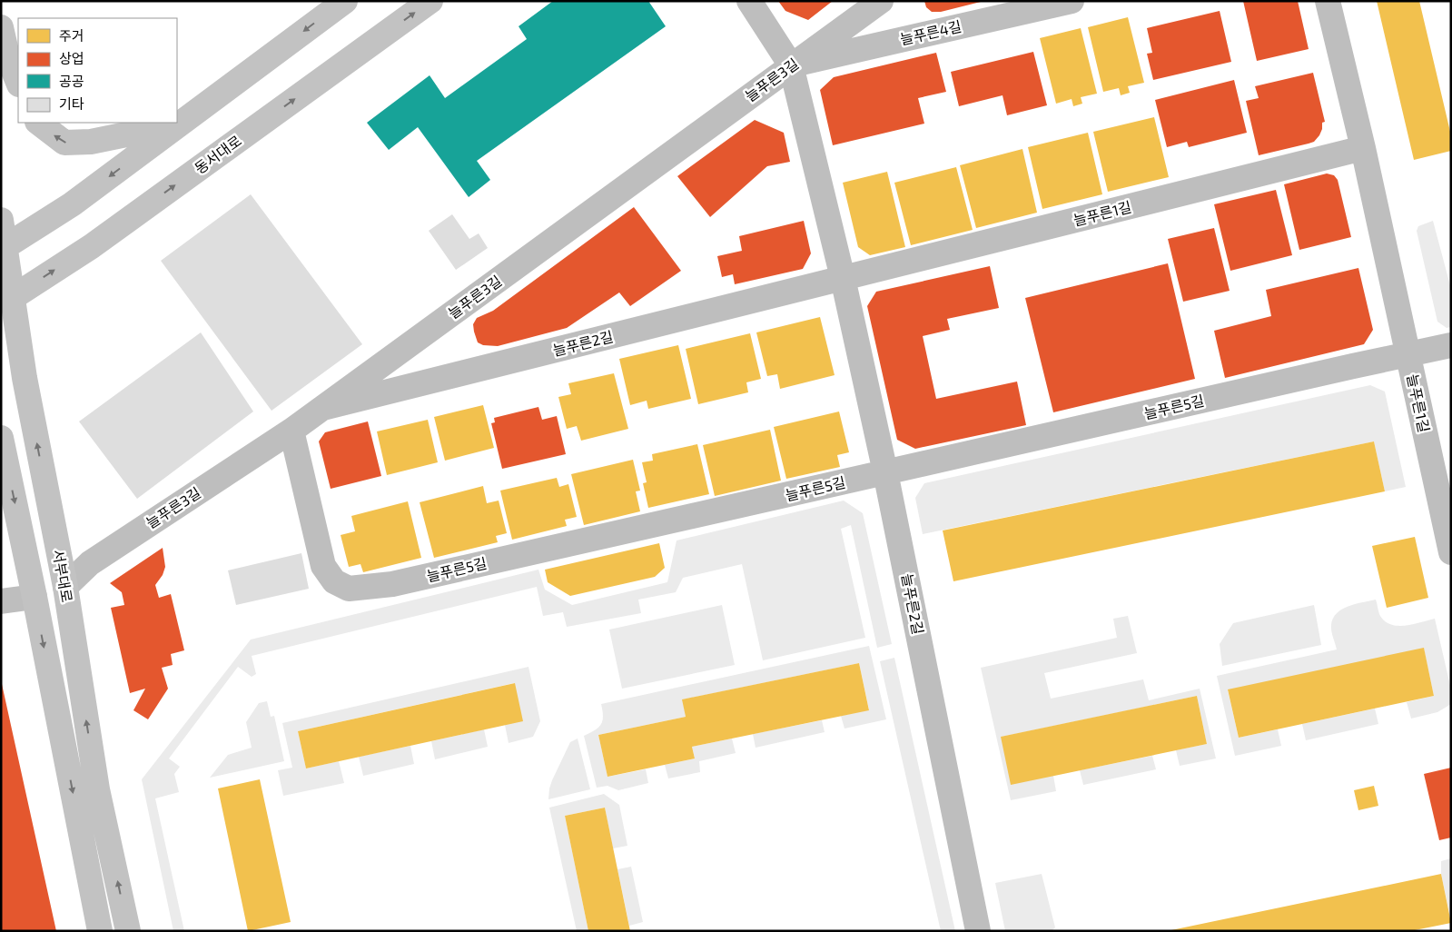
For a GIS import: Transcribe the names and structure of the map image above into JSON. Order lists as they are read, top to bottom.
{
  "streets": {
    "main road": ["동서대로", "서부대로"],
    "street": [
      "늘푸른4길",
      "늘푸른3길",
      "늘푸른1길",
      "늘푸른2길",
      "늘푸른5길"
    ]
  },
  "crossings": [
    ["늘푸른4길", "늘푸른3길"],
    ["늘푸른4길", "늘푸른2길"],
    ["늘푸른3길", "늘푸른2길"],
    ["늘푸른3길", "늘푸른5길"],
    ["늘푸른3길", "서부대로"],
    ["동서대로", "서부대로"],
    ["늘푸른1길", "늘푸른2길"],
    ["늘푸른1길", "늘푸른5길"],
    ["늘푸른2길", "늘푸른5길"]
  ],
  "legend": [
    "주거",
    "상업",
    "공공",
    "기타"
  ]
}
